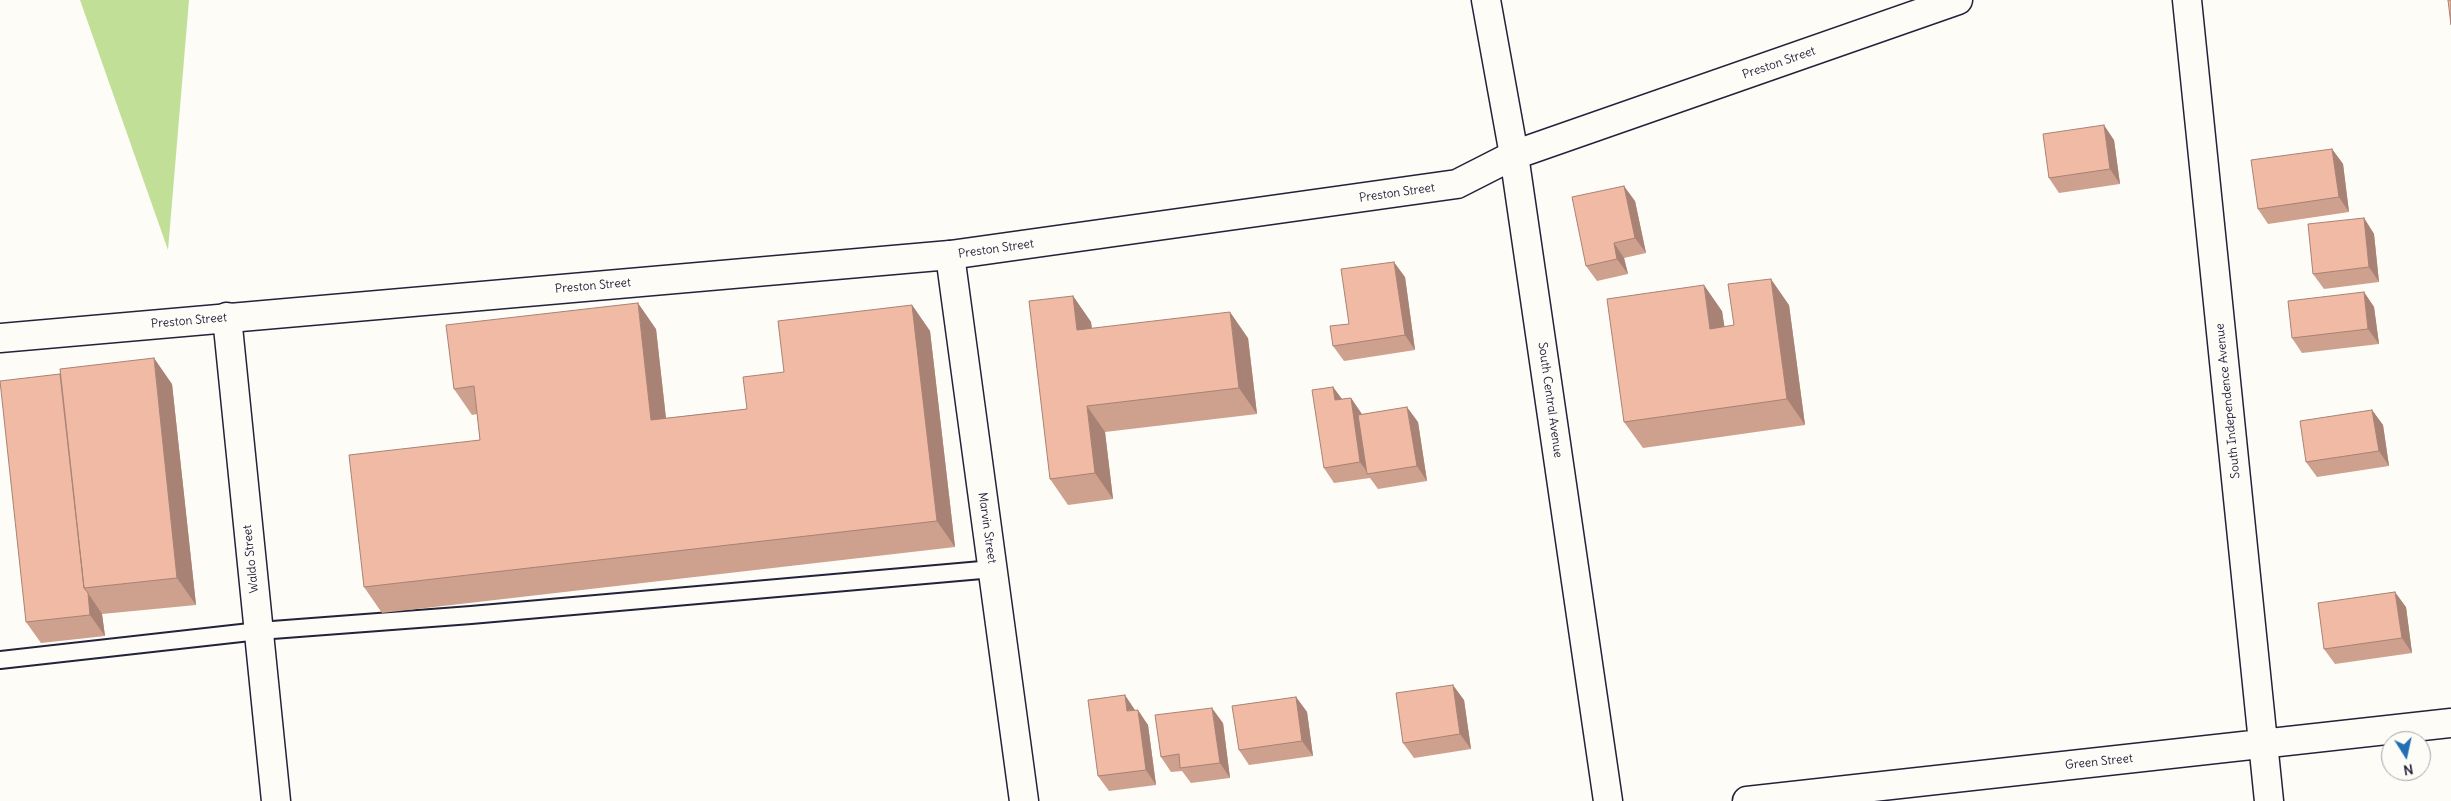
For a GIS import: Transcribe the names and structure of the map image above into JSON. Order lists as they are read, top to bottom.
{
  "streets": {
    "street": [
      "Preston Street",
      "South Central Avenue",
      "South Independence Avenue",
      "Marvin Street",
      "Waldo Street",
      "Green Street"
    ]
  },
  "crossings": [
    ["Preston Street", "South Central Avenue"],
    ["Preston Street", "Marvin Street"],
    ["Preston Street", "Waldo Street"],
    ["South Independence Avenue", "Green Street"]
  ],
  "north": "bottom"
}
